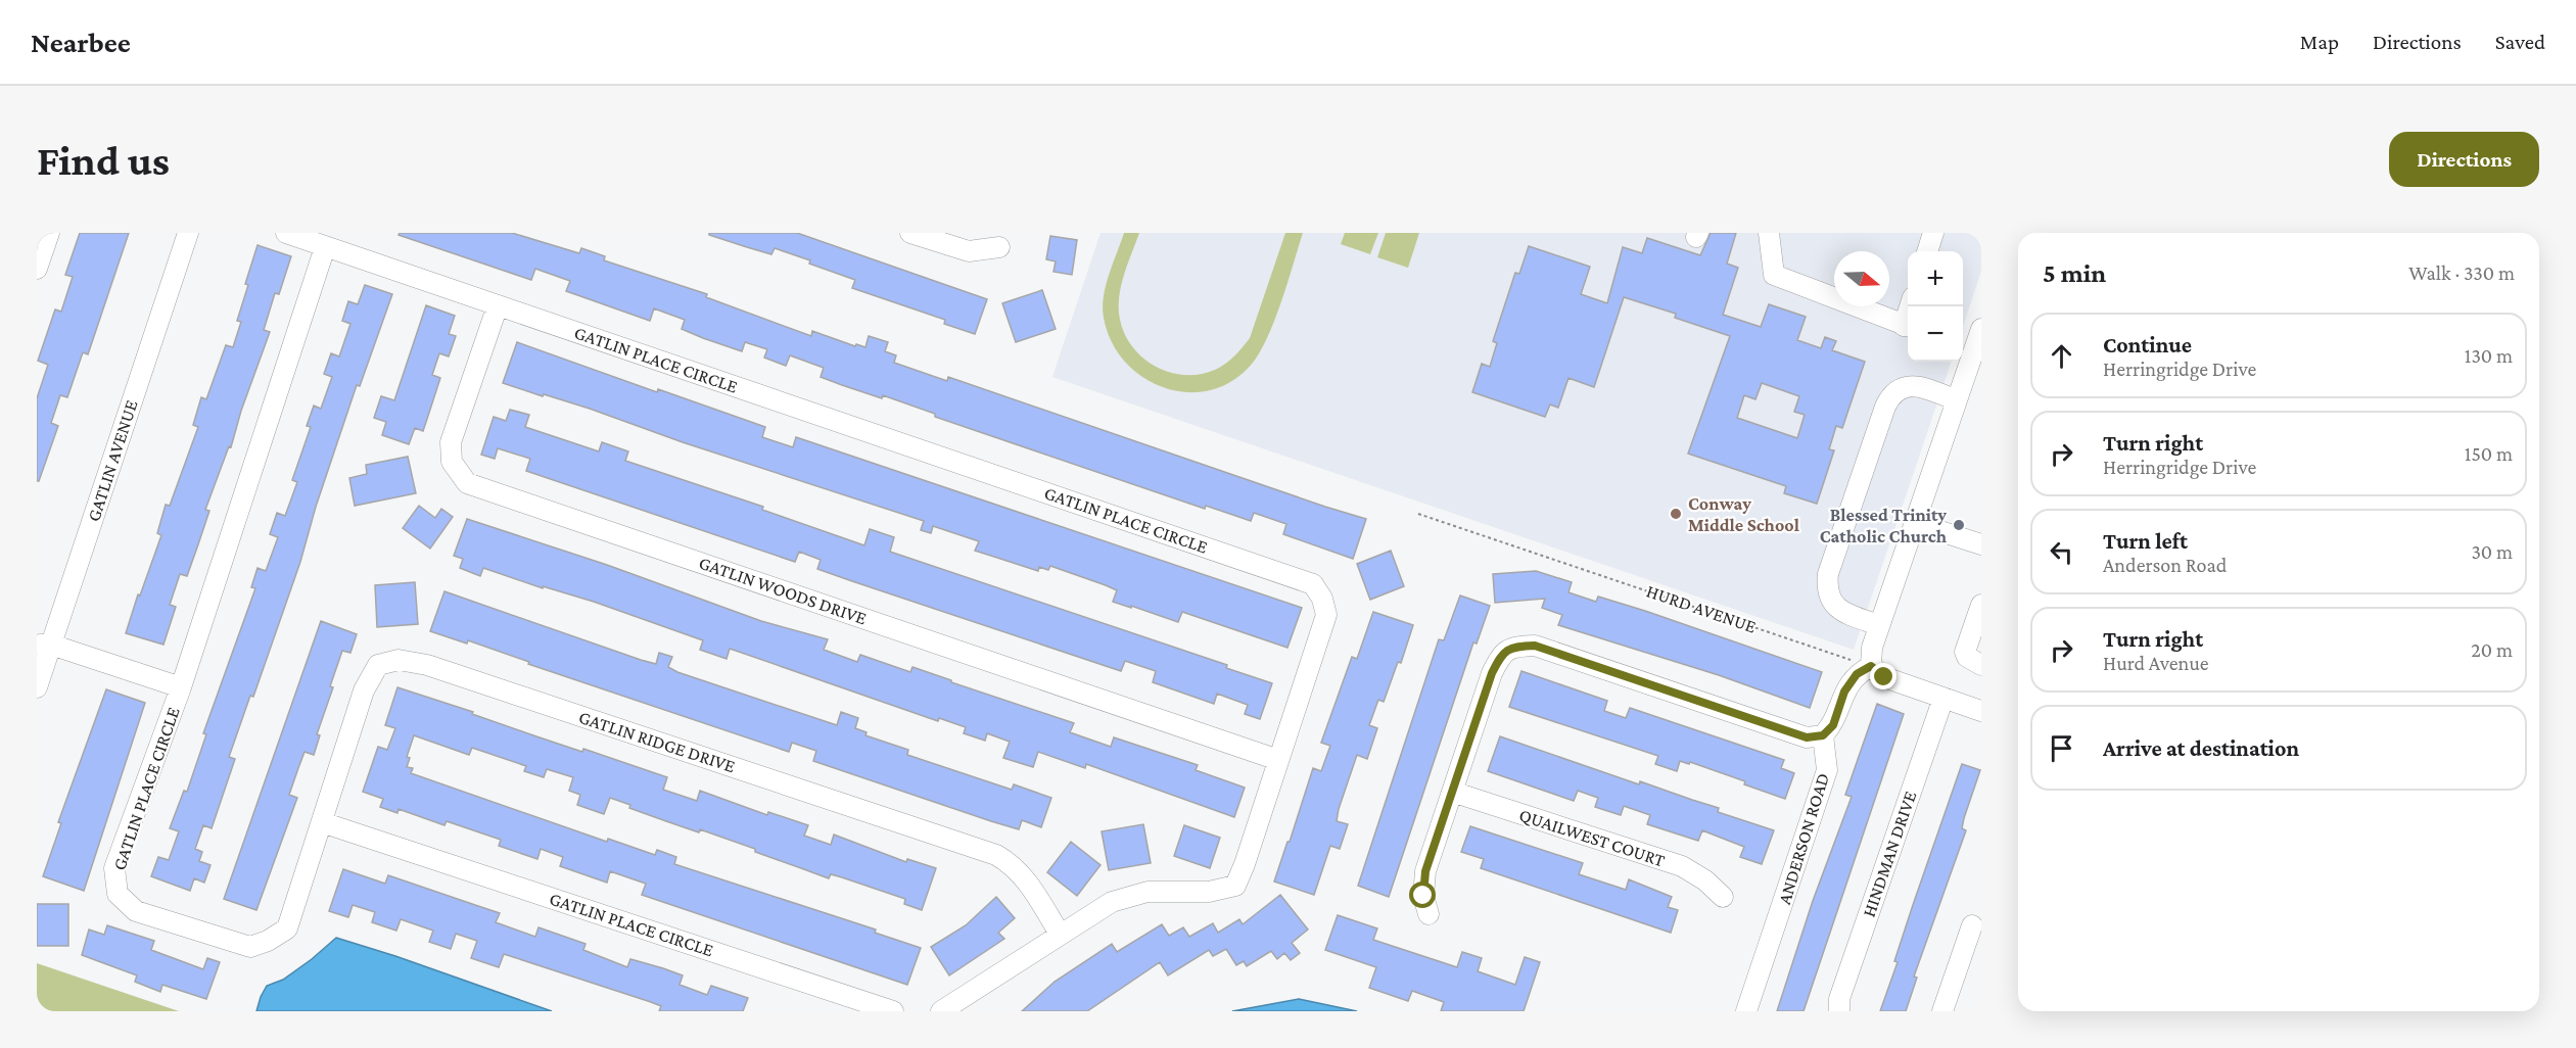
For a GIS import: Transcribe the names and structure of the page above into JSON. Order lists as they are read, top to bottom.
{
  "streets": {
    "street": [
      "GATLIN PLACE CIRCLE",
      "GATLIN AVENUE",
      "GATLIN WOODS DRIVE",
      "GATLIN RIDGE DRIVE",
      "QUAILWEST COURT",
      "ANDERSON ROAD",
      "HINDMAN DRIVE"
    ],
    "path": ["HURD AVENUE"]
  },
  "crossings": [
    ["GATLIN PLACE CIRCLE", "GATLIN WOODS DRIVE"],
    ["GATLIN PLACE CIRCLE", "GATLIN RIDGE DRIVE"]
  ],
  "places": ["Conway Middle School", "Blessed Trinity Catholic Church"],
  "north": "right",
  "page": {
    "header": "Nearbee",
    "nav": ["Map", "Directions", "Saved"],
    "buttons": "Directions",
    "title": "Find us",
    "heading": ["5 min", "Walk · 330 m"],
    "map_buttons": ["+", "−"],
    "list": [
      ["Continue", "Herringridge Drive", "130 m"],
      ["Turn right", "Herringridge Drive", "150 m"],
      ["Turn left", "Anderson Road", "30 m"],
      ["Turn right", "Hurd Avenue", "20 m"],
      "Arrive at destination"
    ]
  }
}
